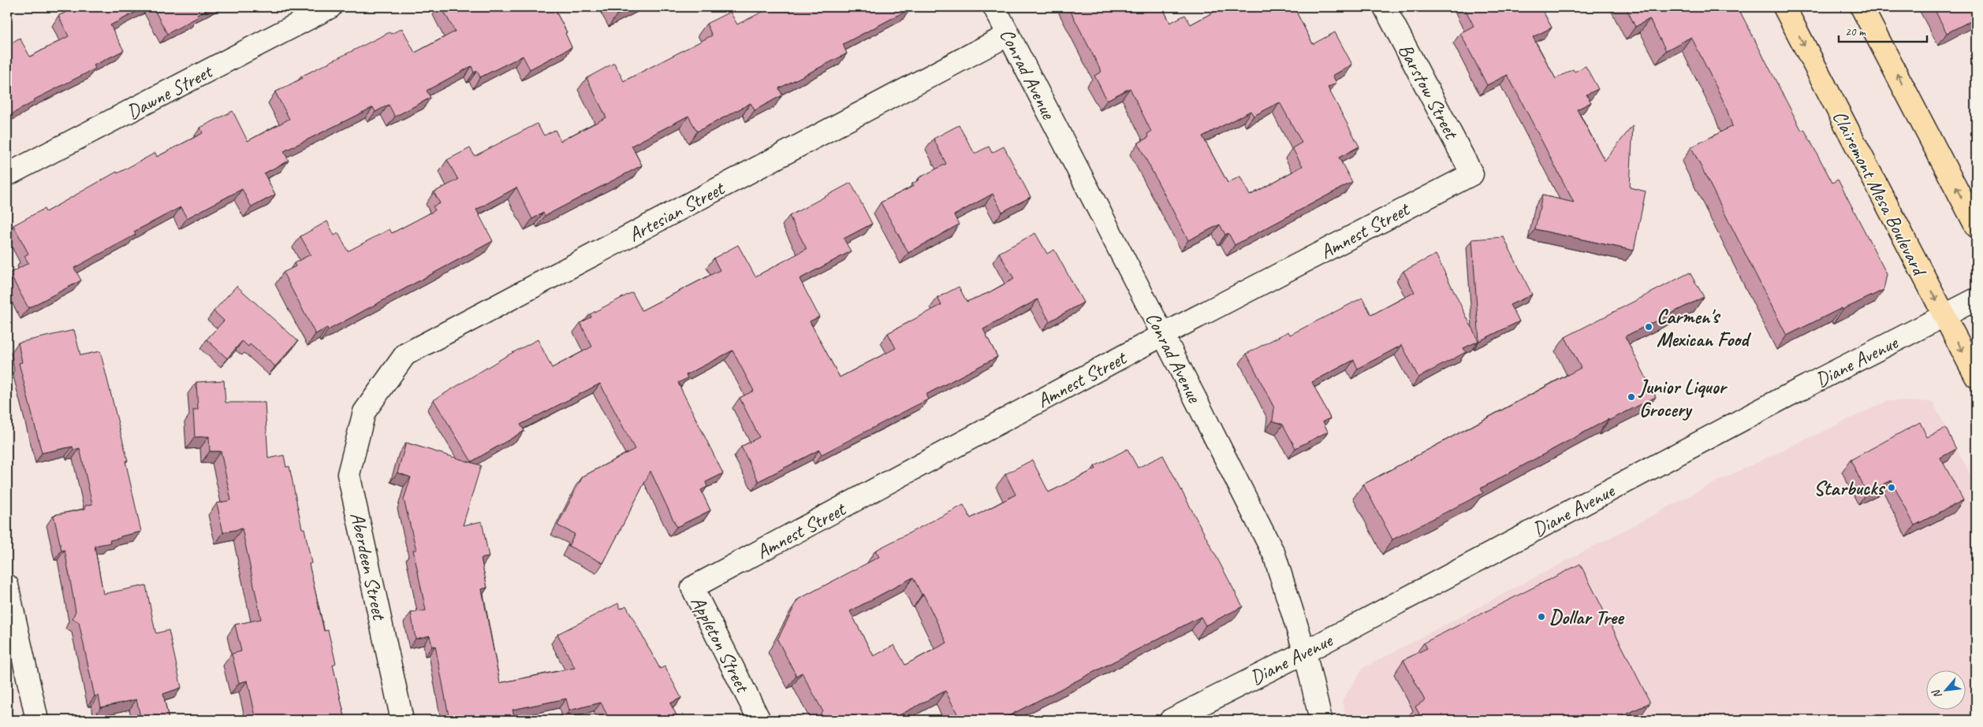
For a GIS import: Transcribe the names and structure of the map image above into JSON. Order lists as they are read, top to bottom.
{
  "streets": {
    "main road": ["Clairemont Mesa Boulevard"],
    "street": [
      "Conrad Avenue",
      "Barstow Street",
      "Dawne Street",
      "Artesian Street",
      "Amnest Street",
      "Diane Avenue",
      "Aberdeen Street",
      "Appleton Street"
    ]
  },
  "crossings": [
    ["Conrad Avenue", "Artesian Street"],
    ["Conrad Avenue", "Amnest Street"],
    ["Conrad Avenue", "Diane Avenue"],
    ["Barstow Street", "Amnest Street"],
    ["Clairemont Mesa Boulevard", "Diane Avenue"],
    ["Artesian Street", "Aberdeen Street"],
    ["Amnest Street", "Appleton Street"]
  ],
  "places": [
    "Carmen's Mexican Food",
    "Junior Liquor Grocery",
    "Starbucks",
    "Dollar Tree"
  ],
  "scale_bar": "20 m",
  "north": "bottom left"
}
